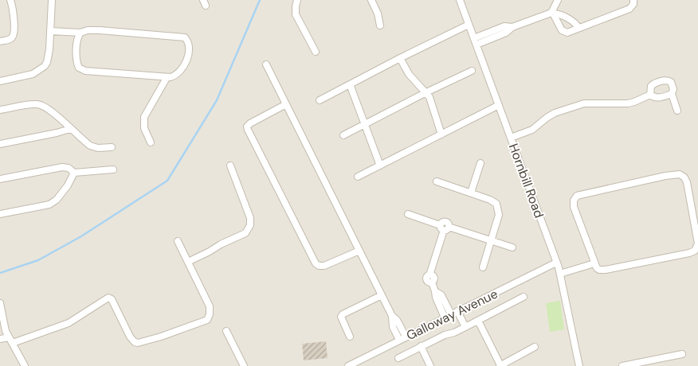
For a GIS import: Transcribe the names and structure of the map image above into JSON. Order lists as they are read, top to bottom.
{
  "streets": {
    "street": ["Hornbill Road", "Galloway Avenue"]
  },
  "crossings": [
    ["Hornbill Road", "Galloway Avenue"]
  ]
}
